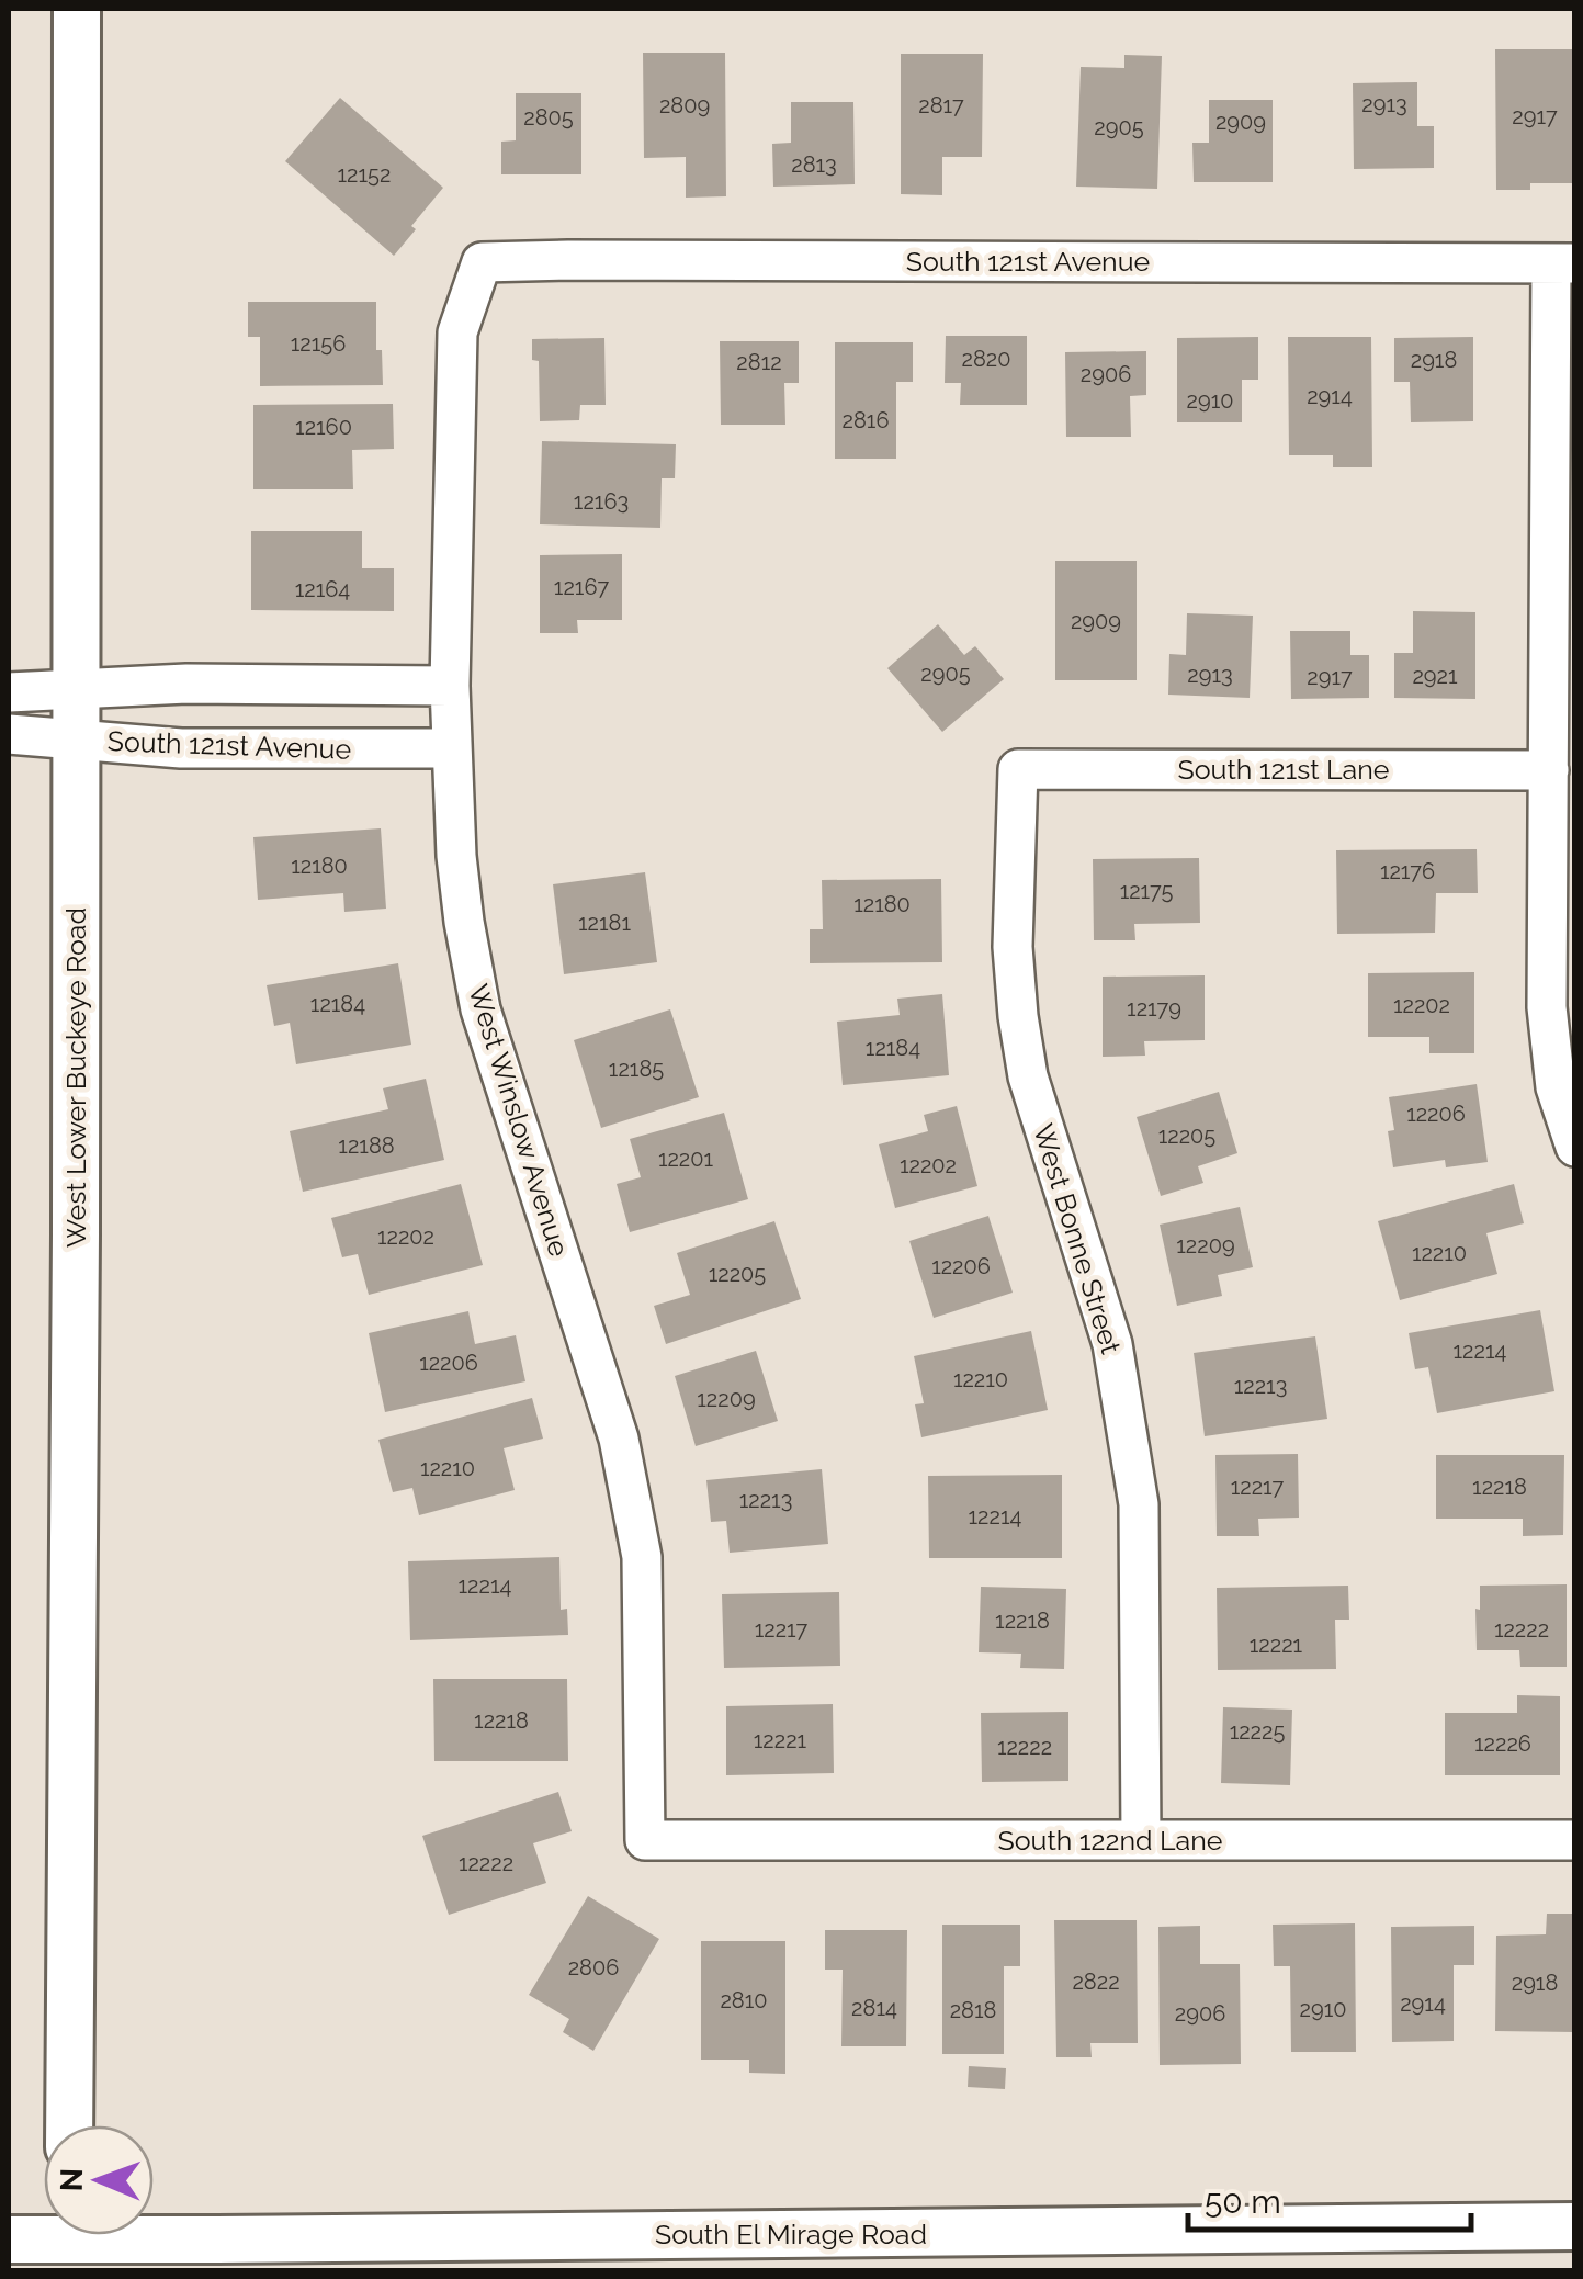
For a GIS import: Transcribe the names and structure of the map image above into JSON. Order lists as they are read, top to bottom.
{
  "streets": {
    "main road": ["West Lower Buckeye Road", "South El Mirage Road"],
    "street": [
      "South 121st Avenue",
      "South 121st Lane",
      "West Winslow Avenue",
      "West Bonne Street",
      "South 122nd Lane"
    ]
  },
  "crossings": [
    ["South 121st Avenue", "West Lower Buckeye Road"],
    ["South 121st Avenue", "West Winslow Avenue"],
    ["South 121st Lane", "West Bonne Street"],
    ["West Winslow Avenue", "South 122nd Lane"],
    ["West Bonne Street", "South 122nd Lane"]
  ],
  "house_numbers": [
    "2913",
    "2809",
    "2817",
    "2917",
    "2805",
    "2909",
    "2905",
    "2813",
    "12152",
    "12156",
    "2820",
    "2918",
    "2812",
    "2906",
    "2914",
    "2910",
    "2816",
    "12160",
    "12163",
    "12167",
    "12164",
    "2909",
    "2905",
    "2913",
    "2921",
    "2917",
    "12180",
    "12176",
    "12175",
    "12180",
    "12181",
    "12184",
    "12202",
    "12179",
    "12184",
    "12185",
    "12206",
    "12205",
    "12188",
    "12201",
    "12202",
    "12202",
    "12209",
    "12210",
    "12206",
    "12205",
    "12214",
    "12206",
    "12210",
    "12213",
    "12209",
    "12210",
    "12217",
    "12218",
    "12213",
    "12214",
    "12214",
    "12218",
    "12217",
    "12222",
    "12221",
    "12218",
    "12225",
    "12221",
    "12226",
    "12222",
    "12222",
    "2806",
    "2822",
    "2918",
    "2810",
    "2914",
    "2814",
    "2910",
    "2818",
    "2906"
  ],
  "scale_bar": "50 m",
  "north": "left"
}
